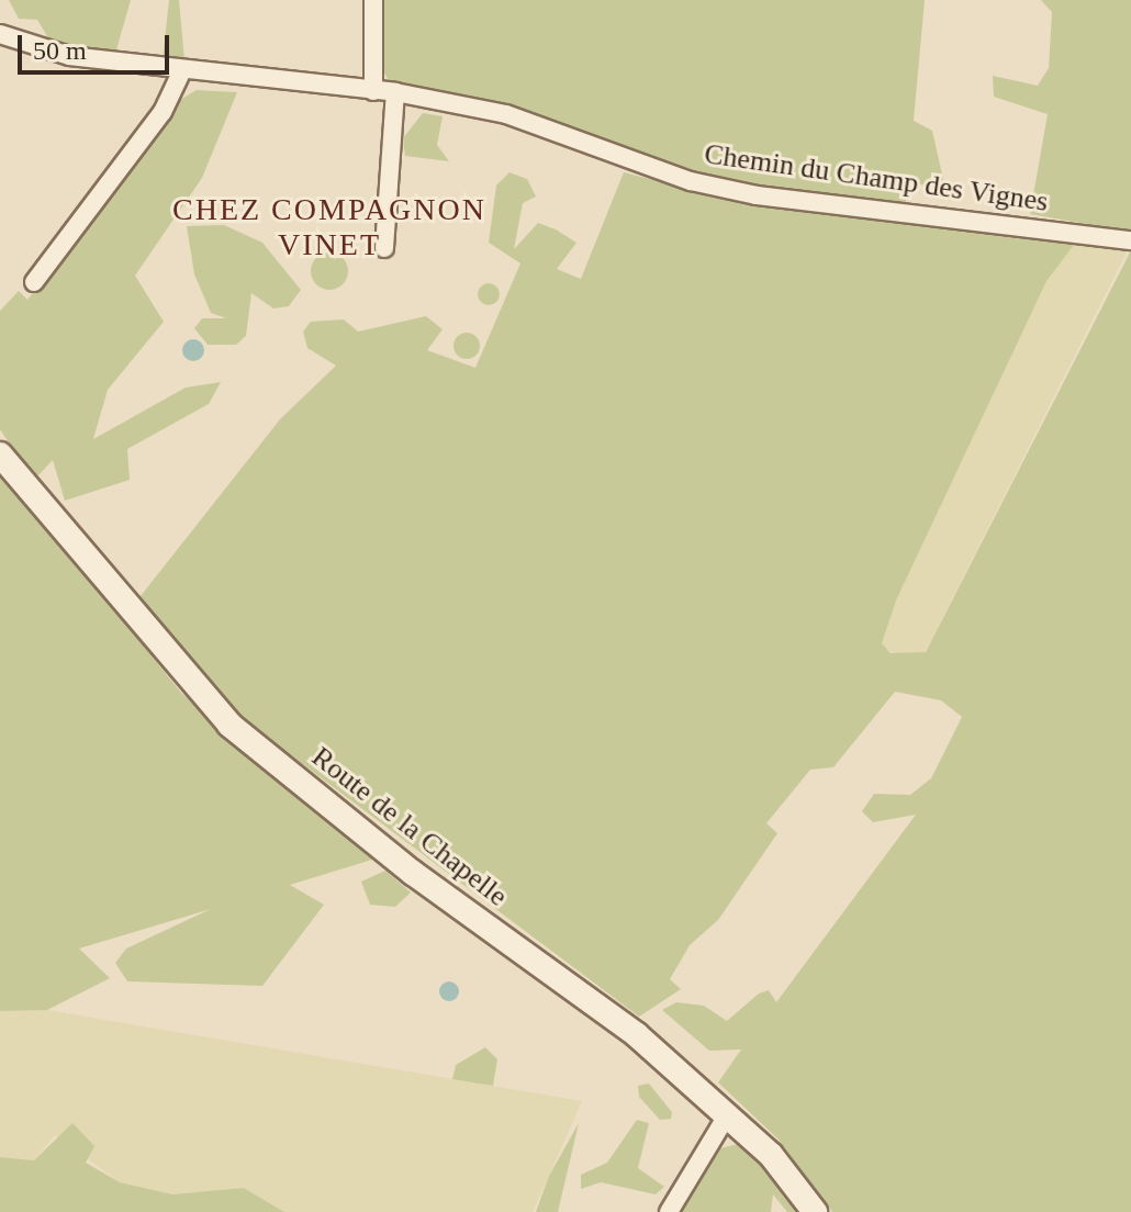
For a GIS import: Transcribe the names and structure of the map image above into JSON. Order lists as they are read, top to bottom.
{
  "streets": {
    "main road": ["Route de la Chapelle"],
    "street": ["Chemin du Champ des Vignes"]
  },
  "districts": ["CHEZ COMPAGNON VINET"],
  "scale_bar": "50 m"
}
